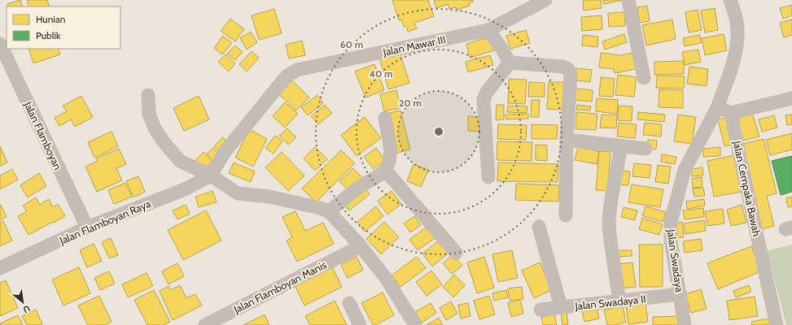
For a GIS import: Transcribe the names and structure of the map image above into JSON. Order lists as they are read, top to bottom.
{
  "streets": {
    "street": [
      "Jalan Mawar III",
      "Jalan Flamboyan",
      "Jalan Cempaka Bawah",
      "Jalan Flamboyan Raya",
      "Jalan Swadaya",
      "Jalan Flamboyan Manis",
      "Jalan Swadaya II"
    ]
  },
  "crossings": [
    ["Jalan Mawar III", "Jalan Flamboyan Raya"],
    ["Jalan Flamboyan", "Jalan Flamboyan Raya"],
    ["Jalan Swadaya", "Jalan Swadaya II"]
  ],
  "legend": ["Hunian", "Publik"],
  "north": "bottom right",
  "rings": ["60 m", "40 m", "20 m"]
}
